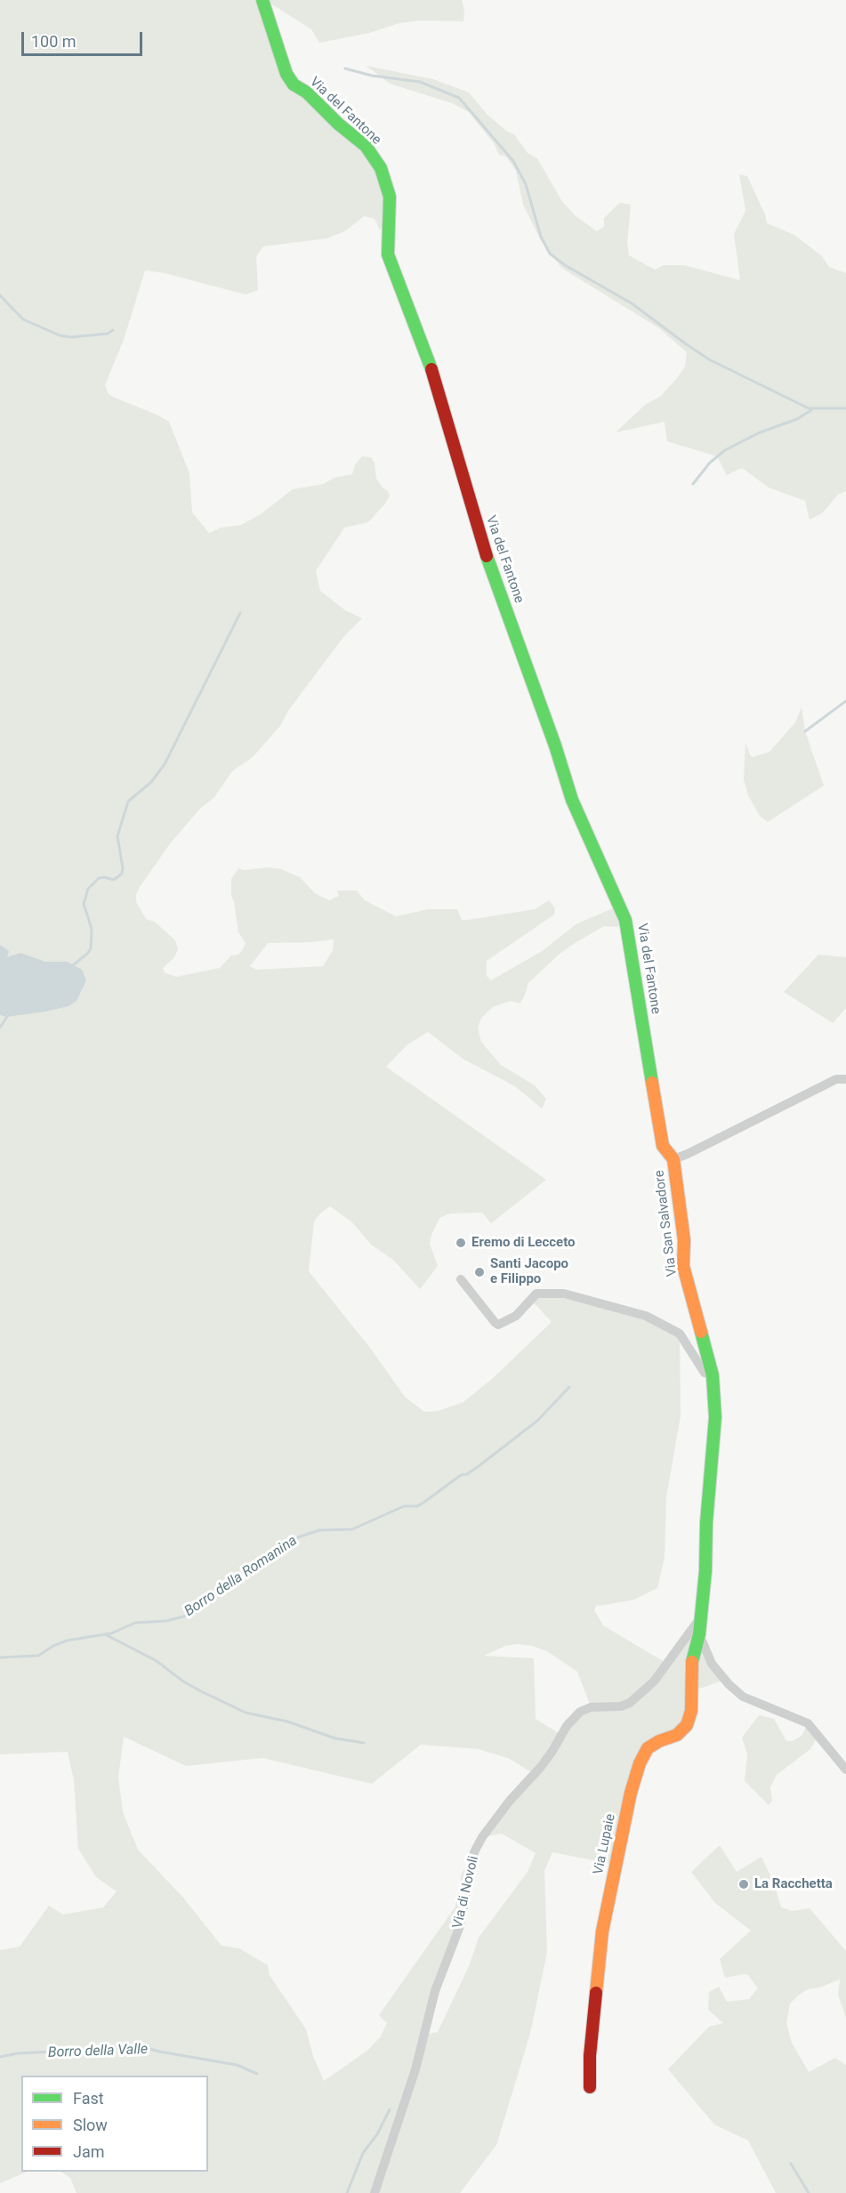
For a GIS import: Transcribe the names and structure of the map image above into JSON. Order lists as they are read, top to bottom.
{
  "streets": {
    "street": [
      "Via del Fantone",
      "Via San Salvadore",
      "Via Lupaie",
      "Via di Novoli"
    ]
  },
  "crossings": [
    ["Via del Fantone", "Via San Salvadore"],
    ["Via San Salvadore", "Via Lupaie"],
    ["Via San Salvadore", "Via di Novoli"],
    ["Via Lupaie", "Via di Novoli"]
  ],
  "water": ["Borro della Romanina", "Borro della Valle"],
  "places": ["Eremo di Lecceto", "Santi Jacopo e Filippo", "La Racchetta"],
  "legend": ["Fast", "Slow", "Jam"],
  "scale_bar": "100 m"
}
